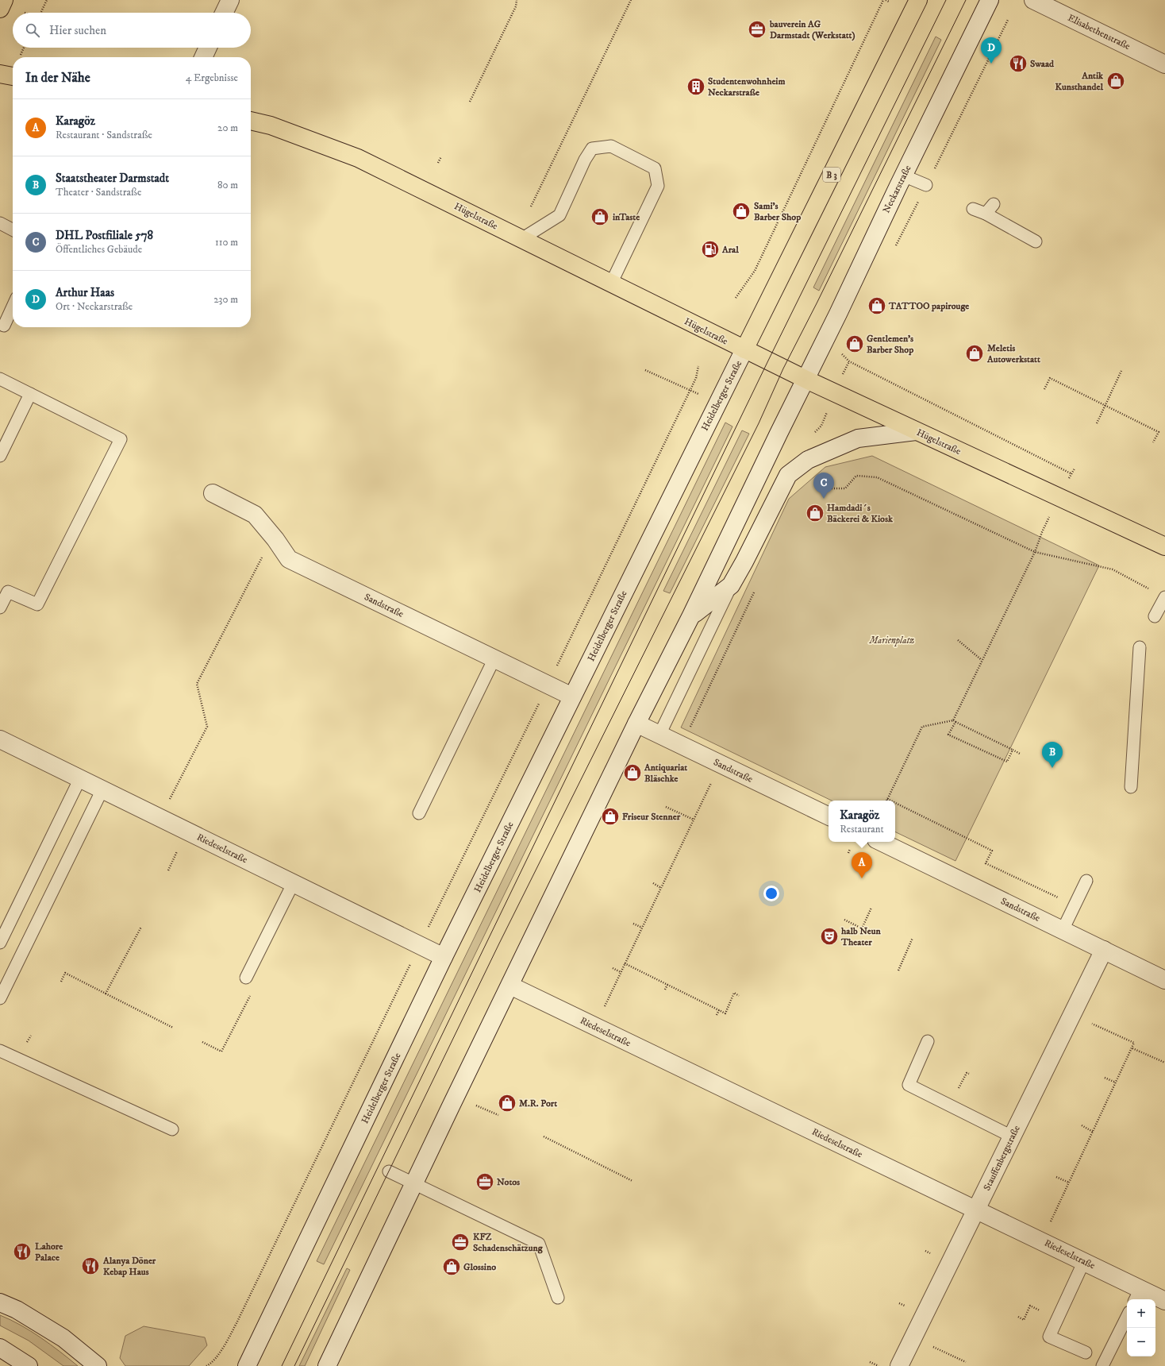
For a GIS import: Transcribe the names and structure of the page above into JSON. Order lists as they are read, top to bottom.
{
  "streets": {
    "main road": [
      "Elisabethenstraße",
      "B 3",
      "Neckarstraße",
      "Hügelstraße",
      "Heidelberger Straße",
      "Sandstraße",
      "Riedeselstraße",
      "Stauffenbergstraße"
    ]
  },
  "crossings": [
    ["B 3", "Hügelstraße"],
    ["B 3", "Heidelberger Straße"],
    ["Neckarstraße", "Hügelstraße"],
    ["Hügelstraße", "Heidelberger Straße"],
    ["Heidelberger Straße", "Sandstraße"],
    ["Heidelberger Straße", "Riedeselstraße"],
    ["Sandstraße", "Stauffenbergstraße"],
    ["Riedeselstraße", "Stauffenbergstraße"]
  ],
  "parks": ["Marienplatz"],
  "places": {
    "office": ["bauverein AG Darmstadt (Werkstatt)", "Notos", "KFZ Schadenschätzung"],
    "restaurant": ["Swaad", "Lahore Palace", "Alanya Döner Kebap Haus"],
    "shop": [
      "Antik Kunsthandel",
      "Sami's Barber Shop",
      "inTaste",
      "TATTOO papirouge",
      "Gentlemen's Barber Shop",
      "Meletis Autowerkstatt",
      "Hamdadi´s Bäckerei & Kiosk",
      "Antiquariat Bläschke",
      "Friseur Stenner",
      "M.R. Port",
      "Glossino"
    ],
    "building": ["Studentenwohnheim Neckarstraße"],
    "fuel station": ["Aral"],
    "theatre": ["halb Neun Theater"]
  },
  "page": {
    "search": "Hier suchen",
    "pins": [
      "D",
      "C",
      "B",
      "A"
    ],
    "heading": ["In der Nähe", "4 Ergebnisse"],
    "list": [
      {
        "mark": "A",
        "name": "Karagöz",
        "note": "Restaurant · Sandstraße",
        "value": "20 m"
      },
      {
        "mark": "B",
        "name": "Staatstheater Darmstadt",
        "note": "Theater · Sandstraße",
        "value": "80 m"
      },
      {
        "mark": "C",
        "name": "DHL Postfiliale 578",
        "note": "Öffentliches Gebäude",
        "value": "110 m"
      },
      {
        "mark": "D",
        "name": "Arthur Haas",
        "note": "Ort · Neckarstraße",
        "value": "230 m"
      }
    ],
    "popup": ["Karagöz", "Restaurant"],
    "map_buttons": ["+", "−"]
  }
}
